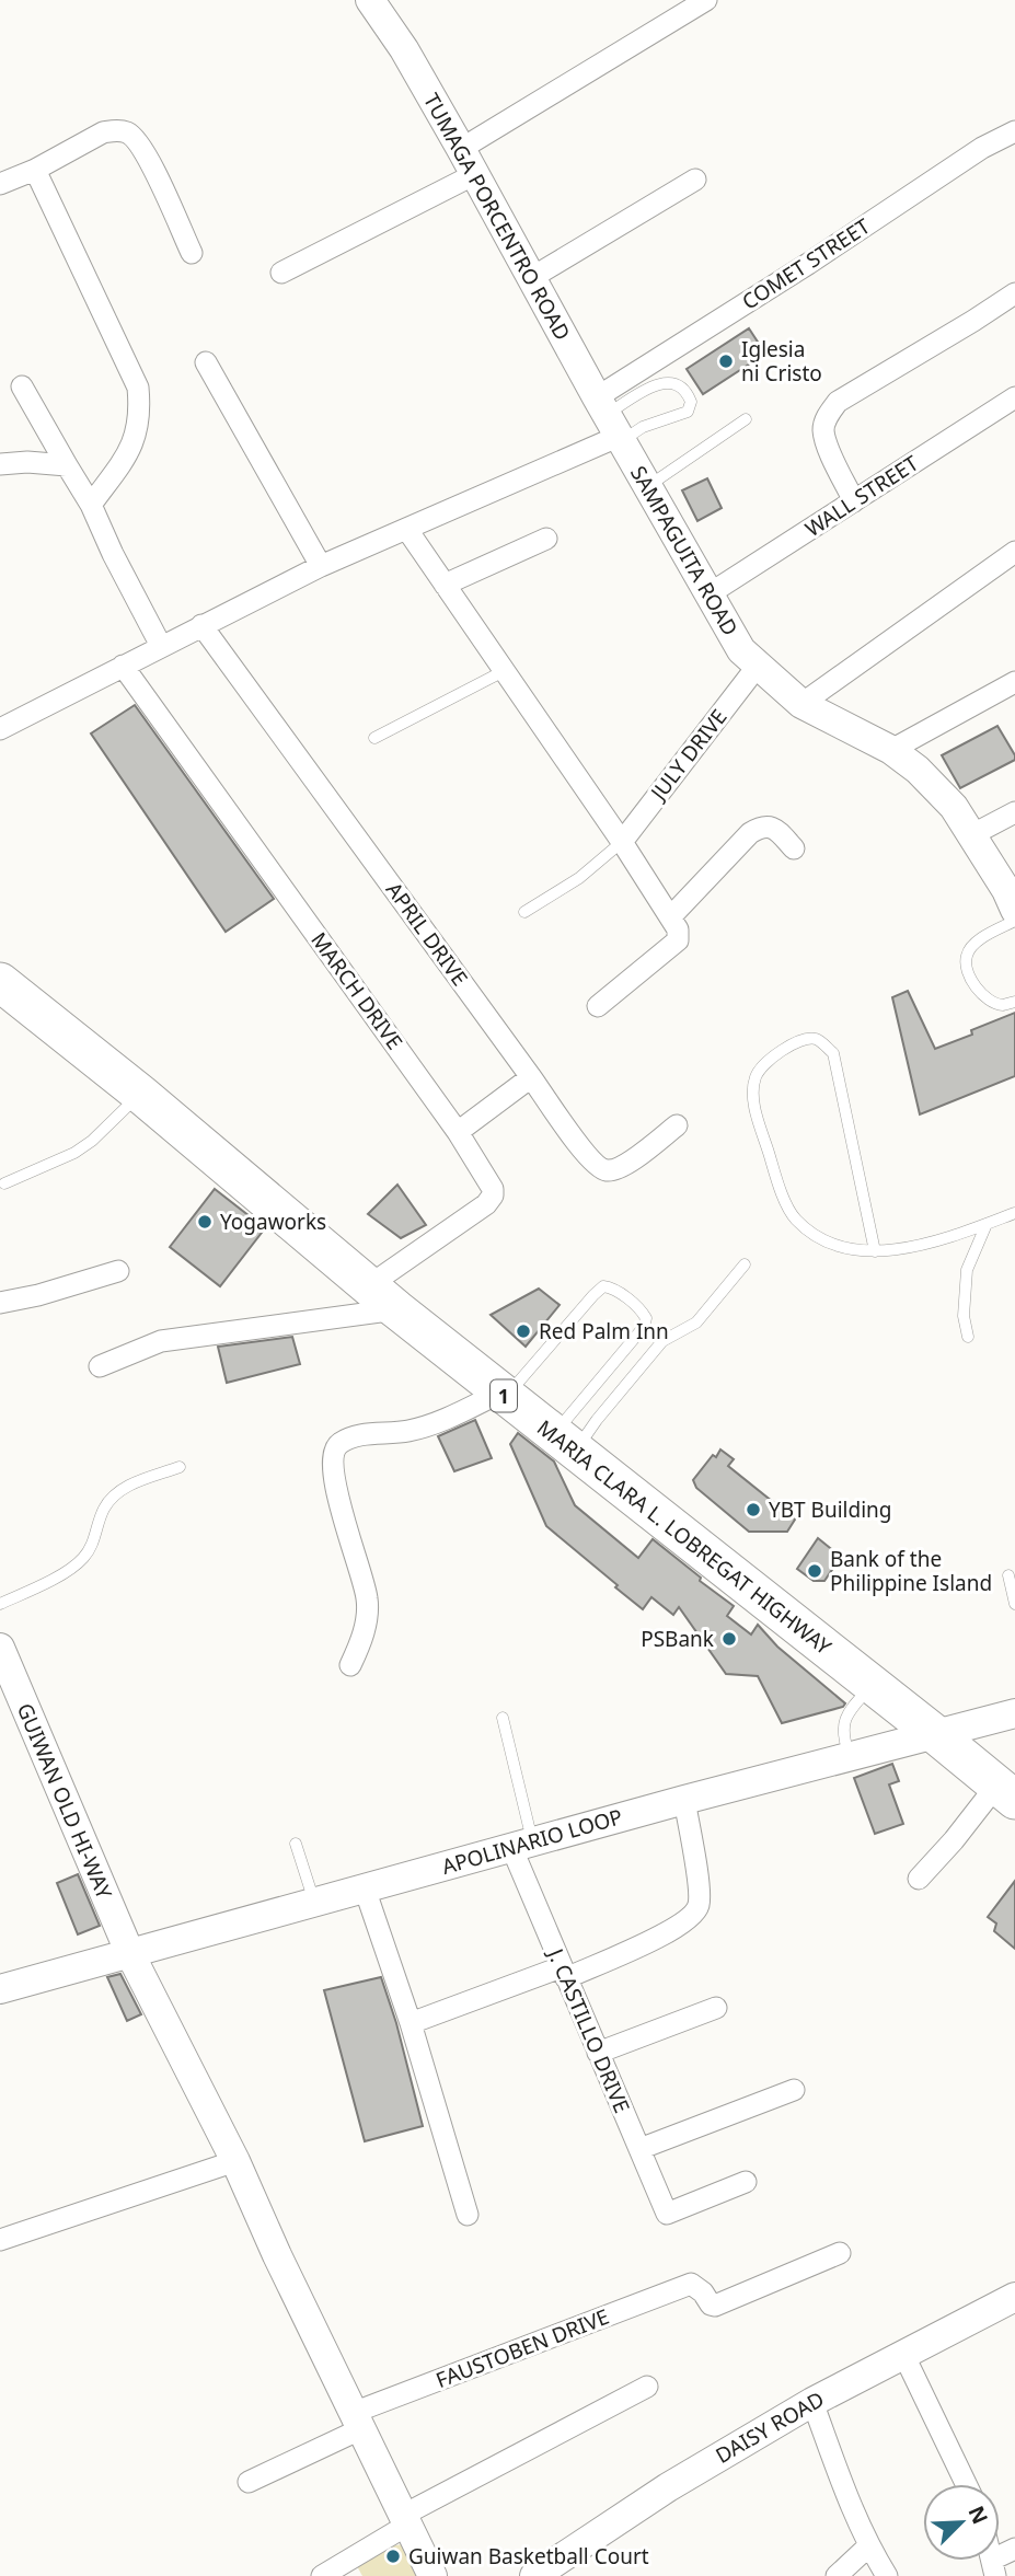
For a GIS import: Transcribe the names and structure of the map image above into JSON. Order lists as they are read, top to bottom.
{
  "streets": {
    "highway": ["1", "MARIA CLARA L. LOBREGAT HIGHWAY"],
    "street": [
      "TUMAGA PORCENTRO ROAD",
      "COMET STREET",
      "WALL STREET",
      "SAMPAGUITA ROAD",
      "JULY DRIVE",
      "APRIL DRIVE",
      "MARCH DRIVE",
      "GUIWAN OLD HI-WAY",
      "APOLINARIO LOOP",
      "J. CASTILLO DRIVE",
      "FAUSTOBEN DRIVE",
      "DAISY ROAD"
    ]
  },
  "crossings": [
    ["TUMAGA PORCENTRO ROAD", "COMET STREET"],
    ["TUMAGA PORCENTRO ROAD", "SAMPAGUITA ROAD"],
    ["COMET STREET", "SAMPAGUITA ROAD"],
    ["COMET STREET", "APRIL DRIVE"],
    ["COMET STREET", "MARCH DRIVE"],
    ["WALL STREET", "SAMPAGUITA ROAD"],
    ["SAMPAGUITA ROAD", "JULY DRIVE"],
    ["MARCH DRIVE", "MARIA CLARA L. LOBREGAT HIGHWAY"],
    ["MARIA CLARA L. LOBREGAT HIGHWAY", "APOLINARIO LOOP"],
    ["GUIWAN OLD HI-WAY", "APOLINARIO LOOP"],
    ["GUIWAN OLD HI-WAY", "FAUSTOBEN DRIVE"],
    ["APOLINARIO LOOP", "J. CASTILLO DRIVE"]
  ],
  "places": [
    "Iglesia ni Cristo",
    "Yogaworks",
    "Red Palm Inn",
    "YBT Building",
    "Bank of the Philippine Island",
    "PSBank",
    "Guiwan Basketball Court"
  ],
  "north": "top right"
}
